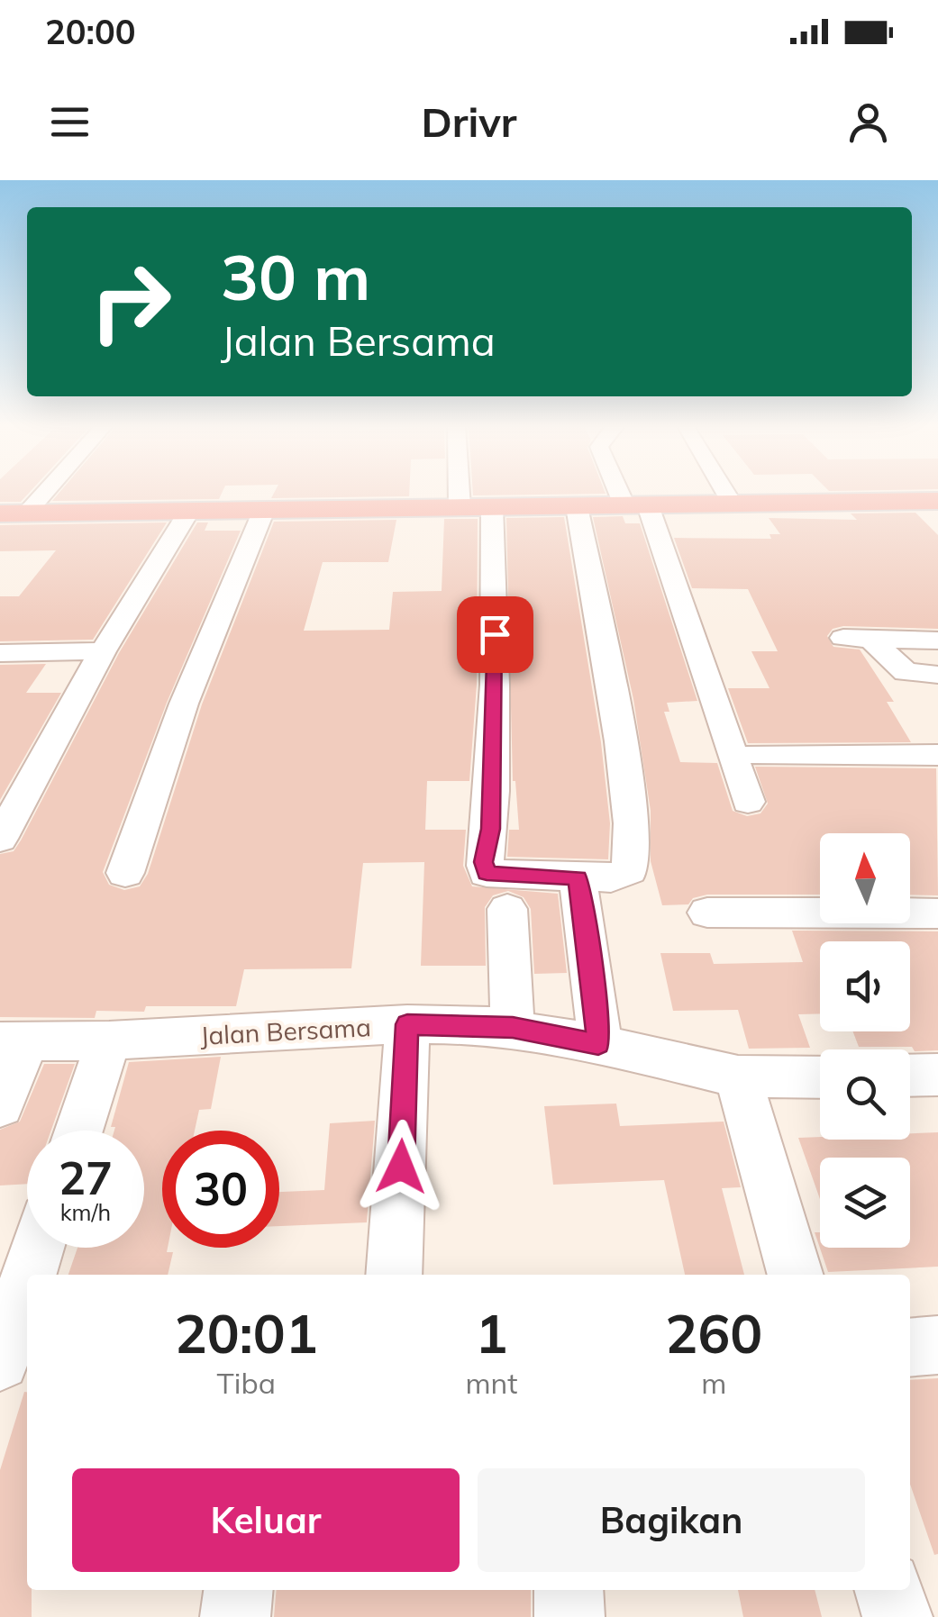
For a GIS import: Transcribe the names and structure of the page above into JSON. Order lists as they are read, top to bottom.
{
  "streets": {
    "street": ["Jalan Bersama"]
  },
  "north": "top",
  "page": {
    "status": "20:00",
    "header": "Drivr",
    "turn": ["30 m", "Jalan Bersama"],
    "speed": "27 km/h",
    "limit": "30",
    "eta": [
      "20:01",
      "Tiba",
      "1",
      "mnt",
      "260",
      "m"
    ],
    "buttons": ["Keluar", "Bagikan"]
  }
}
